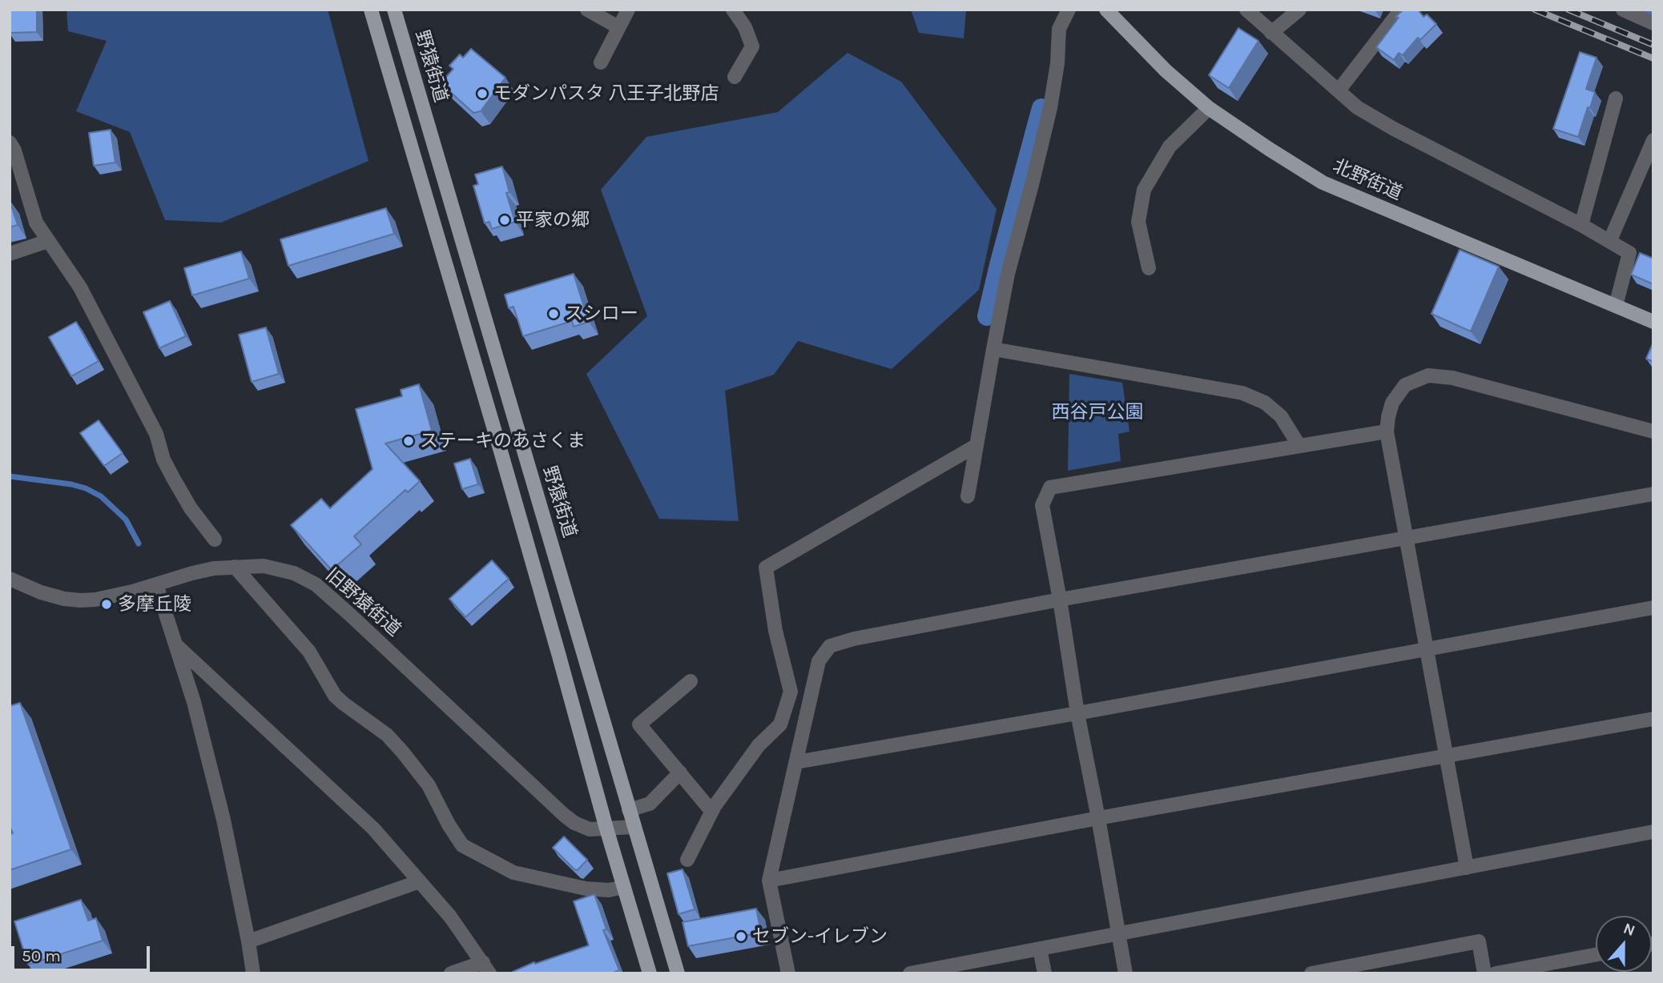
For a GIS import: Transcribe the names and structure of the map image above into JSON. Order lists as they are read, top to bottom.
{
  "streets": {
    "main road": ["野猿街道", "北野街道"],
    "street": ["旧野猿街道"]
  },
  "crossings": [
    ["野猿街道", "旧野猿街道"]
  ],
  "parks": ["西谷戸公園"],
  "places": [
    "モダンパスタ 八王子北野店",
    "平家の郷",
    "スシロー",
    "ステーキのあさくま",
    "多摩丘陵",
    "セブン-イレブン"
  ],
  "scale_bar": "50 m",
  "north": "top"
}
